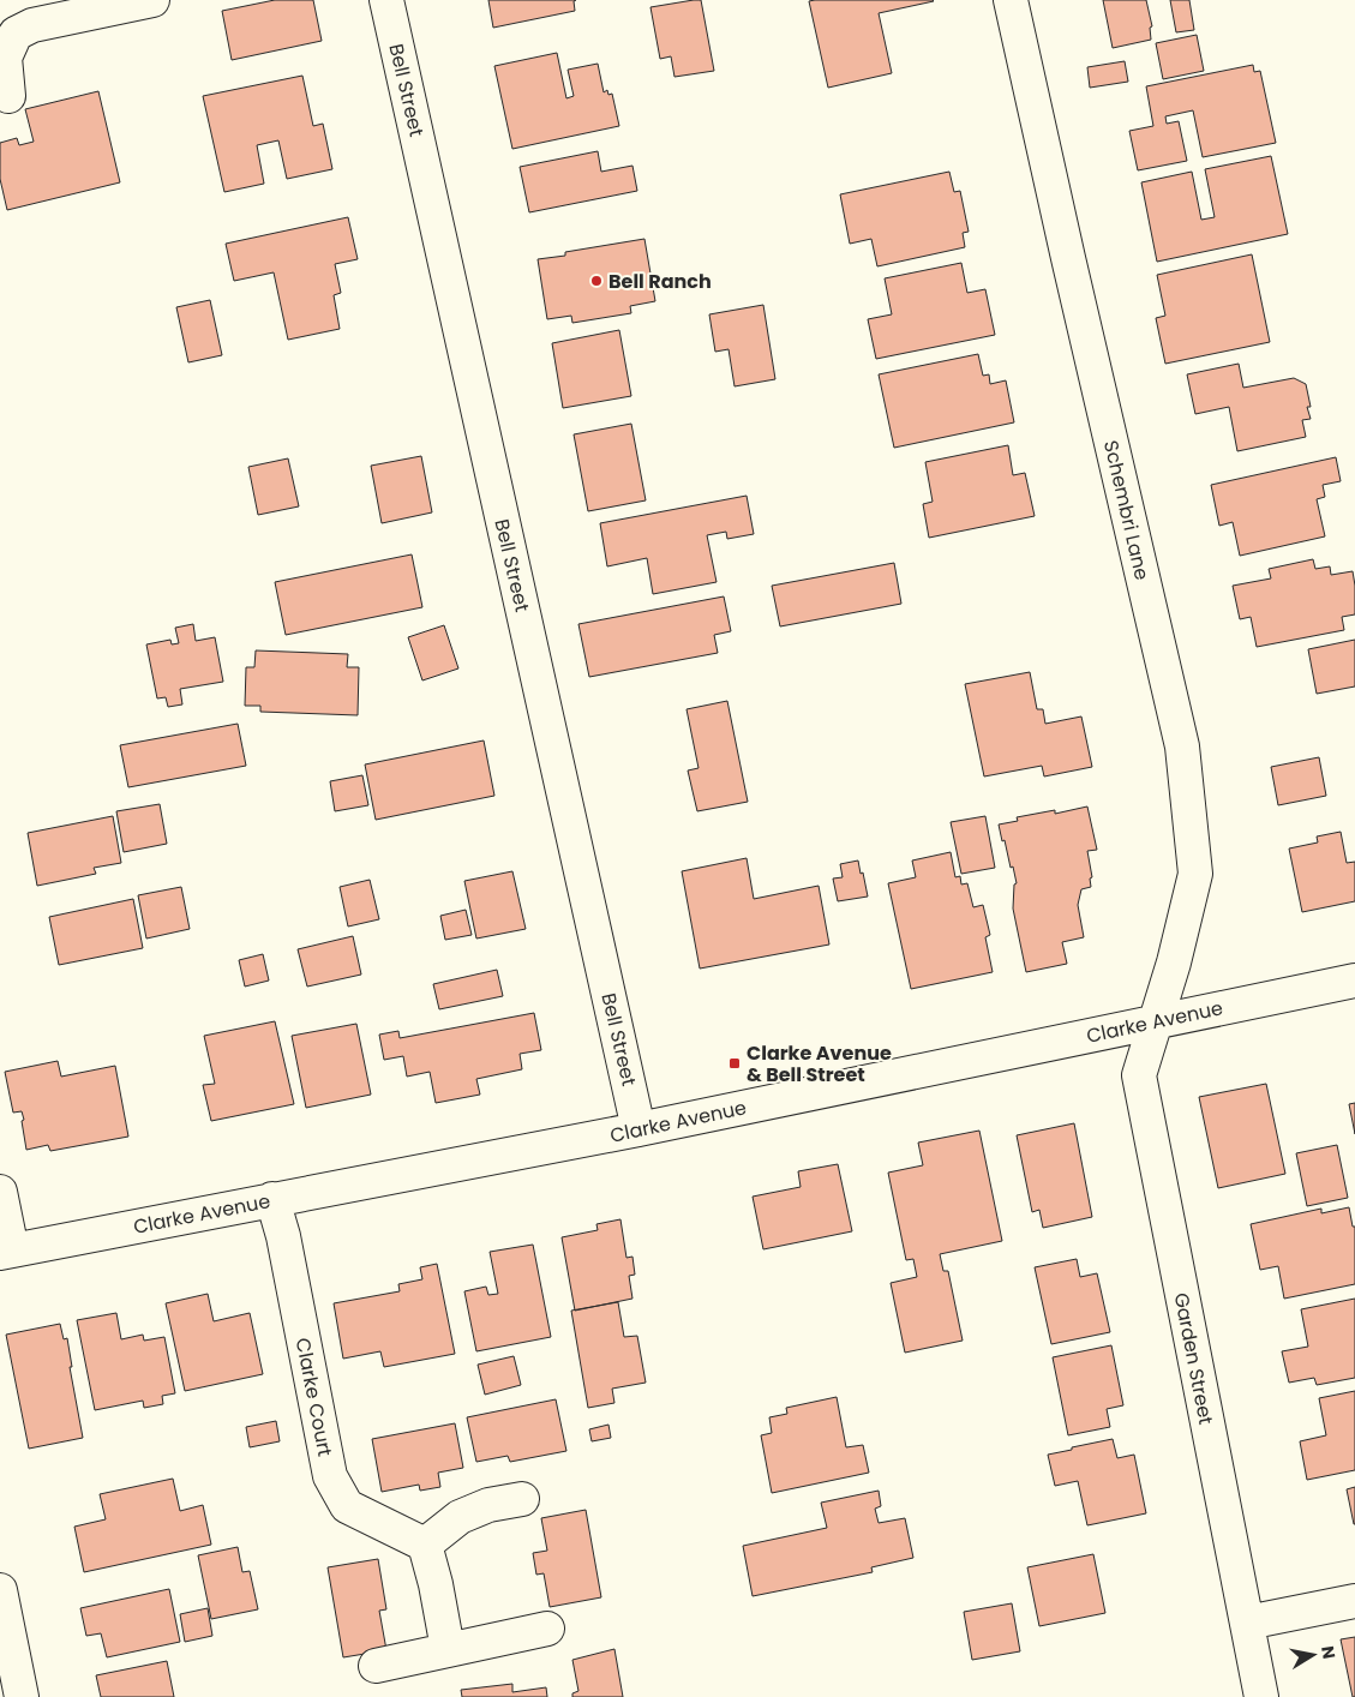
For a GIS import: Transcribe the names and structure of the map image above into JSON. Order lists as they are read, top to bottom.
{
  "streets": {
    "street": [
      "Bell Street",
      "Schembri Lane",
      "Clarke Avenue",
      "Garden Street",
      "Clarke Court"
    ]
  },
  "crossings": [
    ["Bell Street", "Clarke Avenue"],
    ["Schembri Lane", "Clarke Avenue"],
    ["Schembri Lane", "Garden Street"],
    ["Clarke Avenue", "Garden Street"],
    ["Clarke Avenue", "Clarke Court"]
  ],
  "places": {
    "other": ["Bell Ranch"],
    "transit": ["Clarke Avenue & Bell Street"]
  },
  "north": "right"
}
